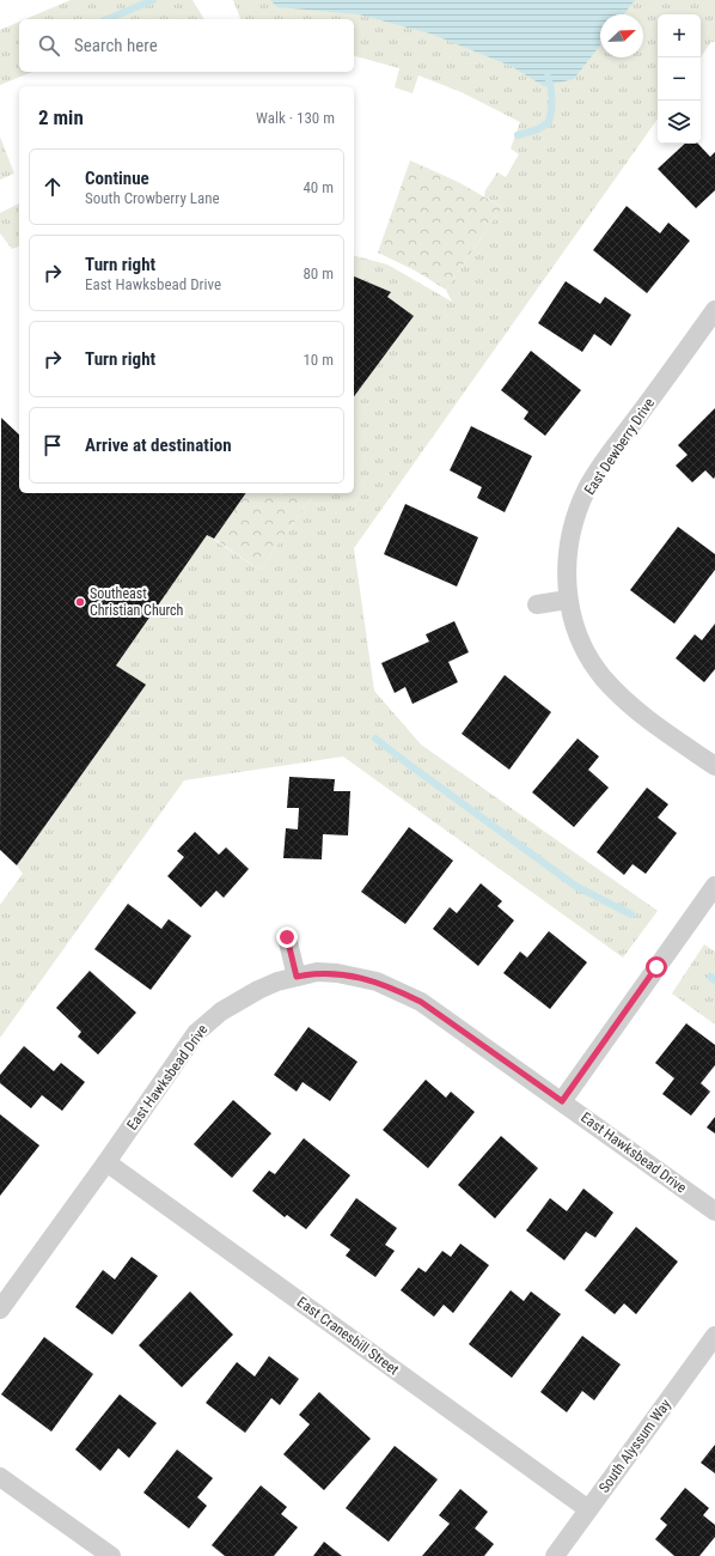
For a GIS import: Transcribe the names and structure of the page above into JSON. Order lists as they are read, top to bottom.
{
  "streets": {
    "street": [
      "East Dewberry Drive",
      "East Hawksbead Drive",
      "East Cranesbill Street",
      "South Alyssum Way"
    ]
  },
  "crossings": [
    ["East Hawksbead Drive", "East Cranesbill Street"],
    ["East Cranesbill Street", "South Alyssum Way"]
  ],
  "places": ["Southeast Christian Church"],
  "north": "top right",
  "page": {
    "map_buttons": ["+", "−"],
    "search": "Search here",
    "heading": ["2 min", "Walk · 130 m"],
    "list": [
      ["Continue", "South Crowberry Lane", "40 m"],
      ["Turn right", "East Hawksbead Drive", "80 m"],
      ["Turn right", "10 m"],
      "Arrive at destination"
    ]
  }
}
